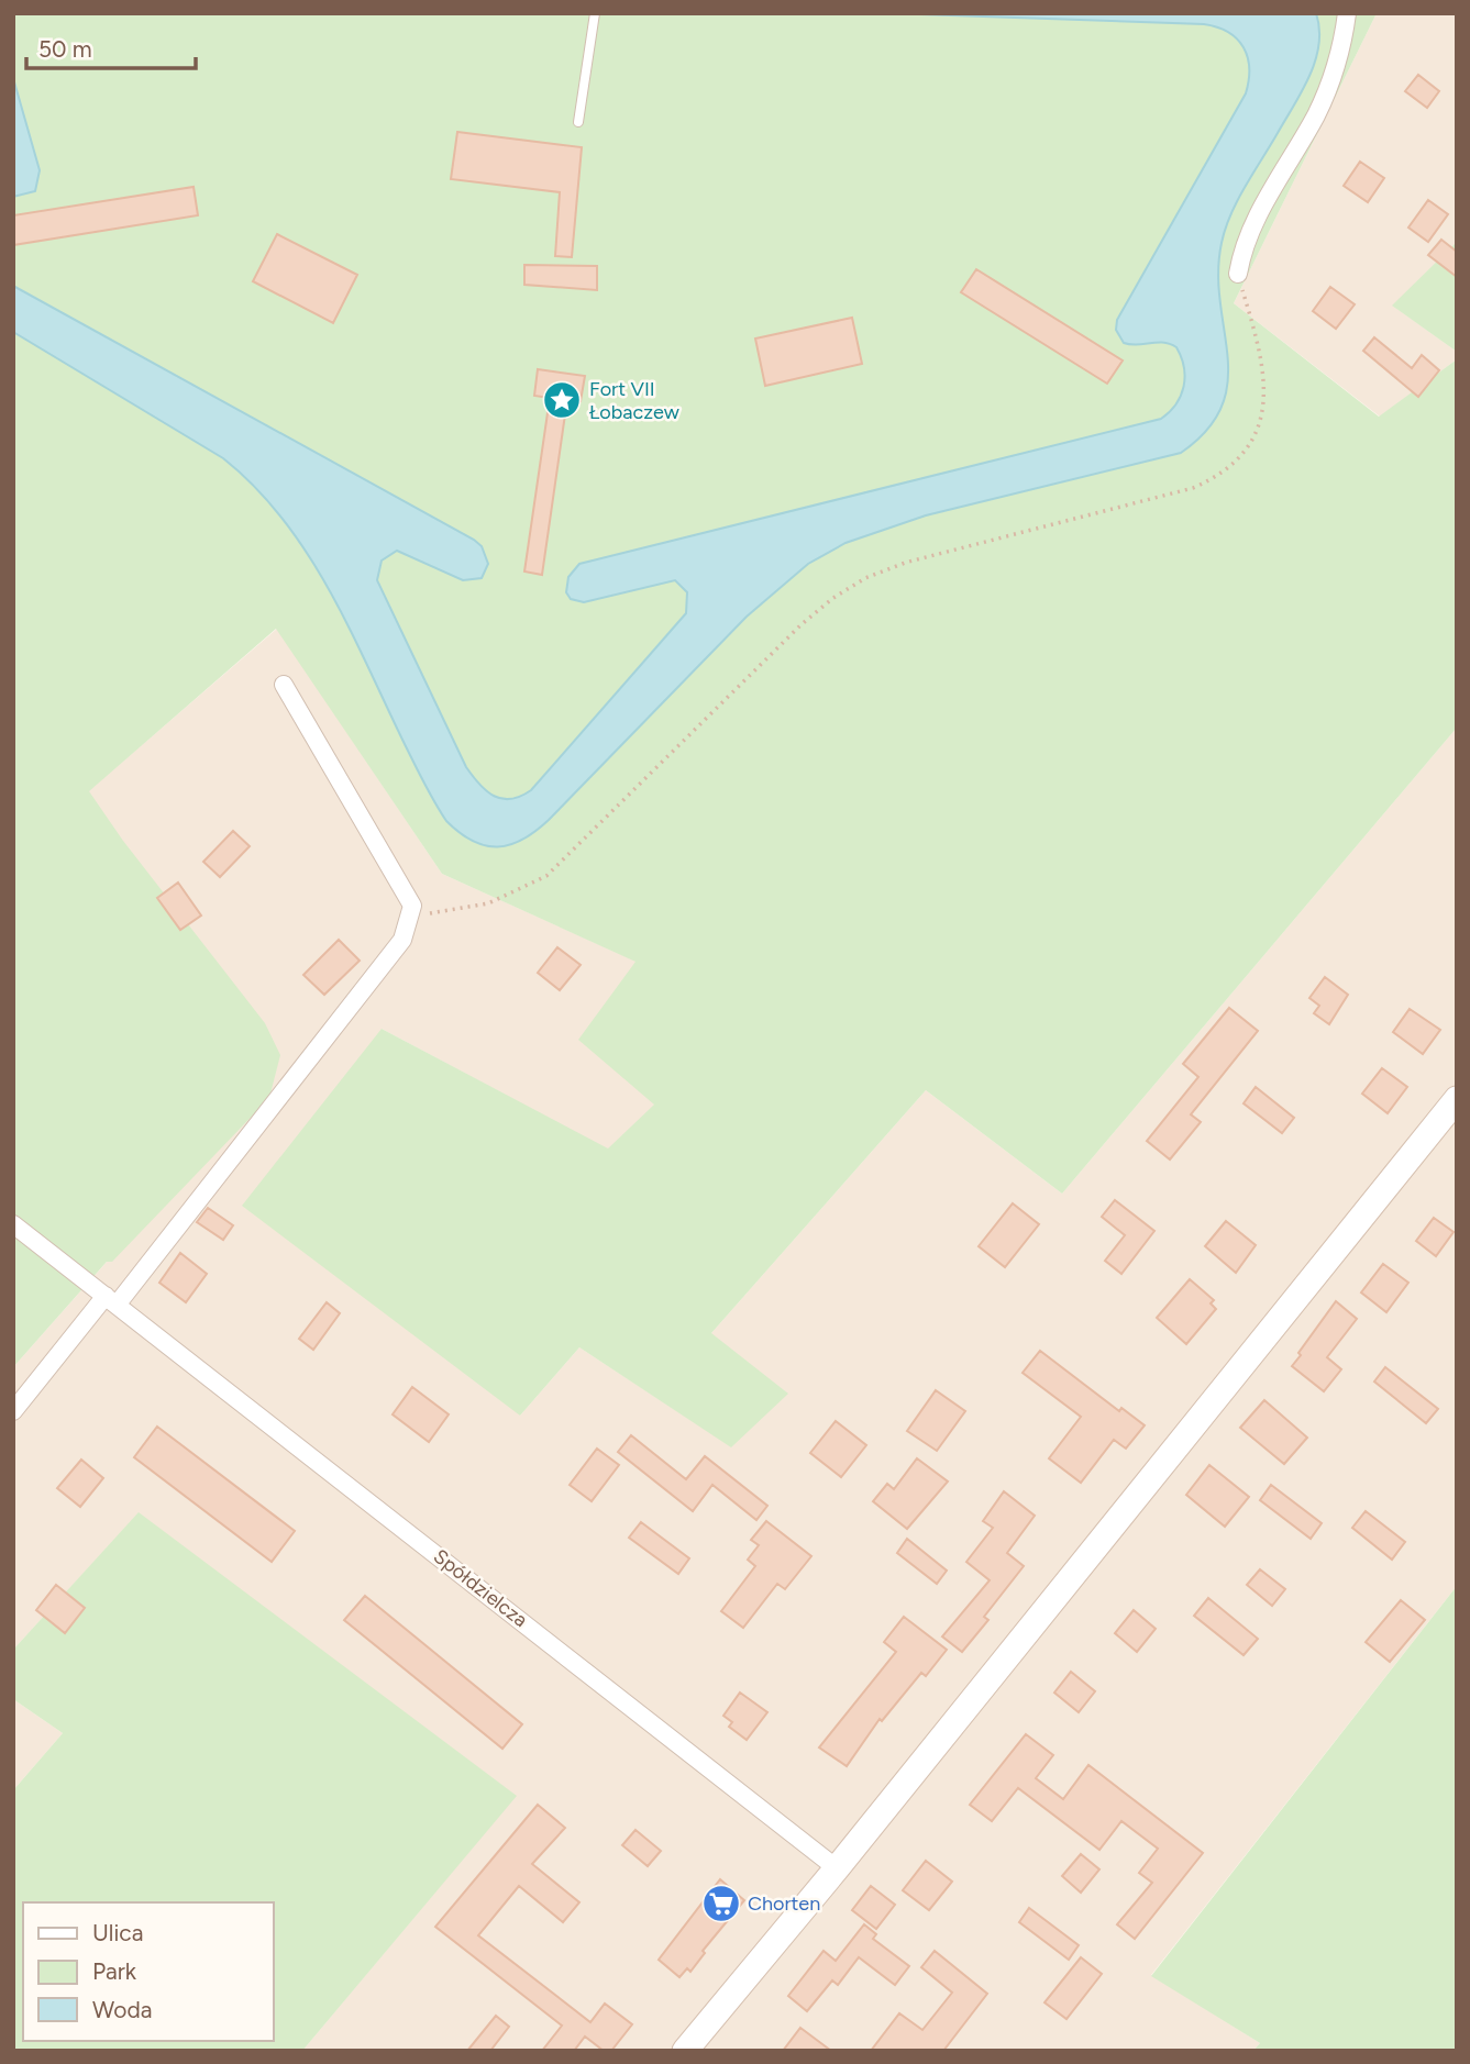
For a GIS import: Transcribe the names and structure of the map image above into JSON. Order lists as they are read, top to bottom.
{
  "streets": {
    "street": ["Spółdzielcza"]
  },
  "places": {
    "place": ["Fort VII Łobaczew"],
    "supermarket": ["Chorten"]
  },
  "legend": ["Ulica", "Park", "Woda"],
  "scale_bar": "50 m"
}
